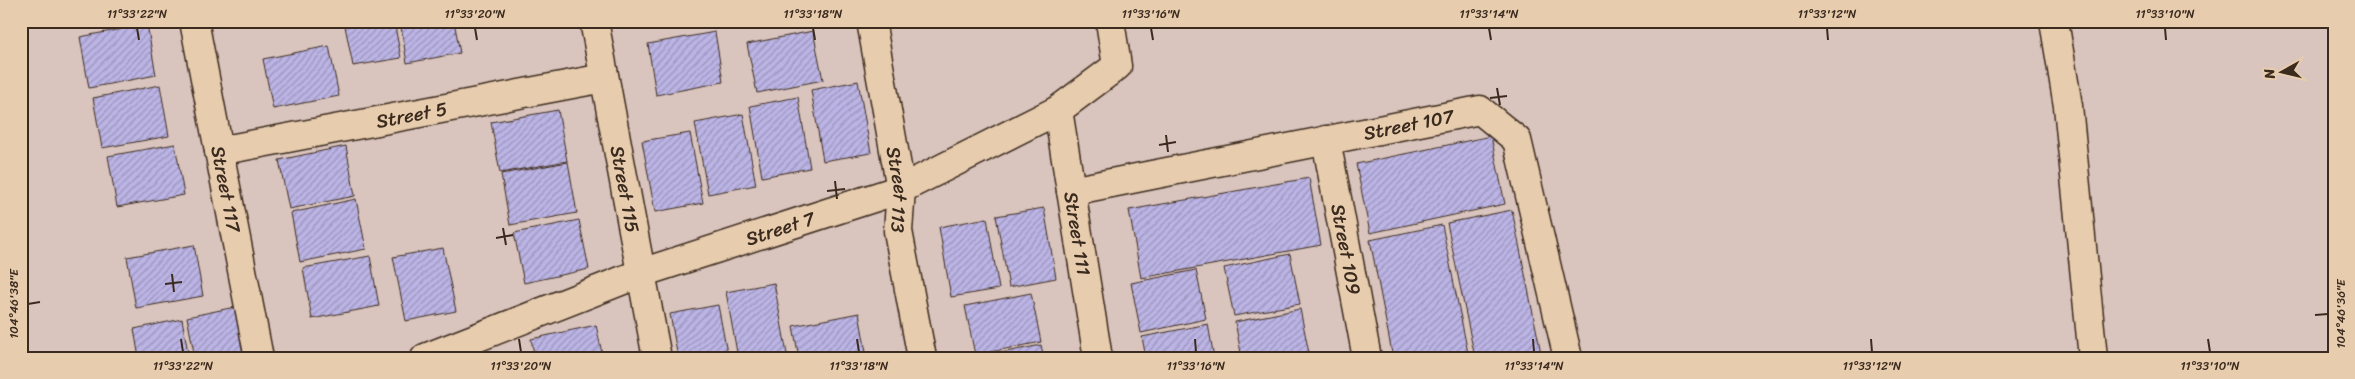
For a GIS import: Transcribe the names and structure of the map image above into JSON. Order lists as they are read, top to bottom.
{
  "streets": {
    "street": [
      "Street 5",
      "Street 107",
      "Street 117",
      "Street 115",
      "Street 113",
      "Street 7",
      "Street 111",
      "Street 109"
    ]
  },
  "crossings": [
    ["Street 5", "Street 117"],
    ["Street 5", "Street 115"],
    ["Street 107", "Street 111"],
    ["Street 107", "Street 109"],
    ["Street 115", "Street 7"],
    ["Street 113", "Street 7"],
    ["Street 7", "Street 111"]
  ],
  "north": "left",
  "coordinates": [
    "11°33'22\"N",
    "11°33'20\"N",
    "11°33'18\"N",
    "11°33'16\"N",
    "11°33'14\"N",
    "11°33'12\"N",
    "11°33'10\"N",
    "104°46'38\"E",
    "104°46'36\"E"
  ]
}
